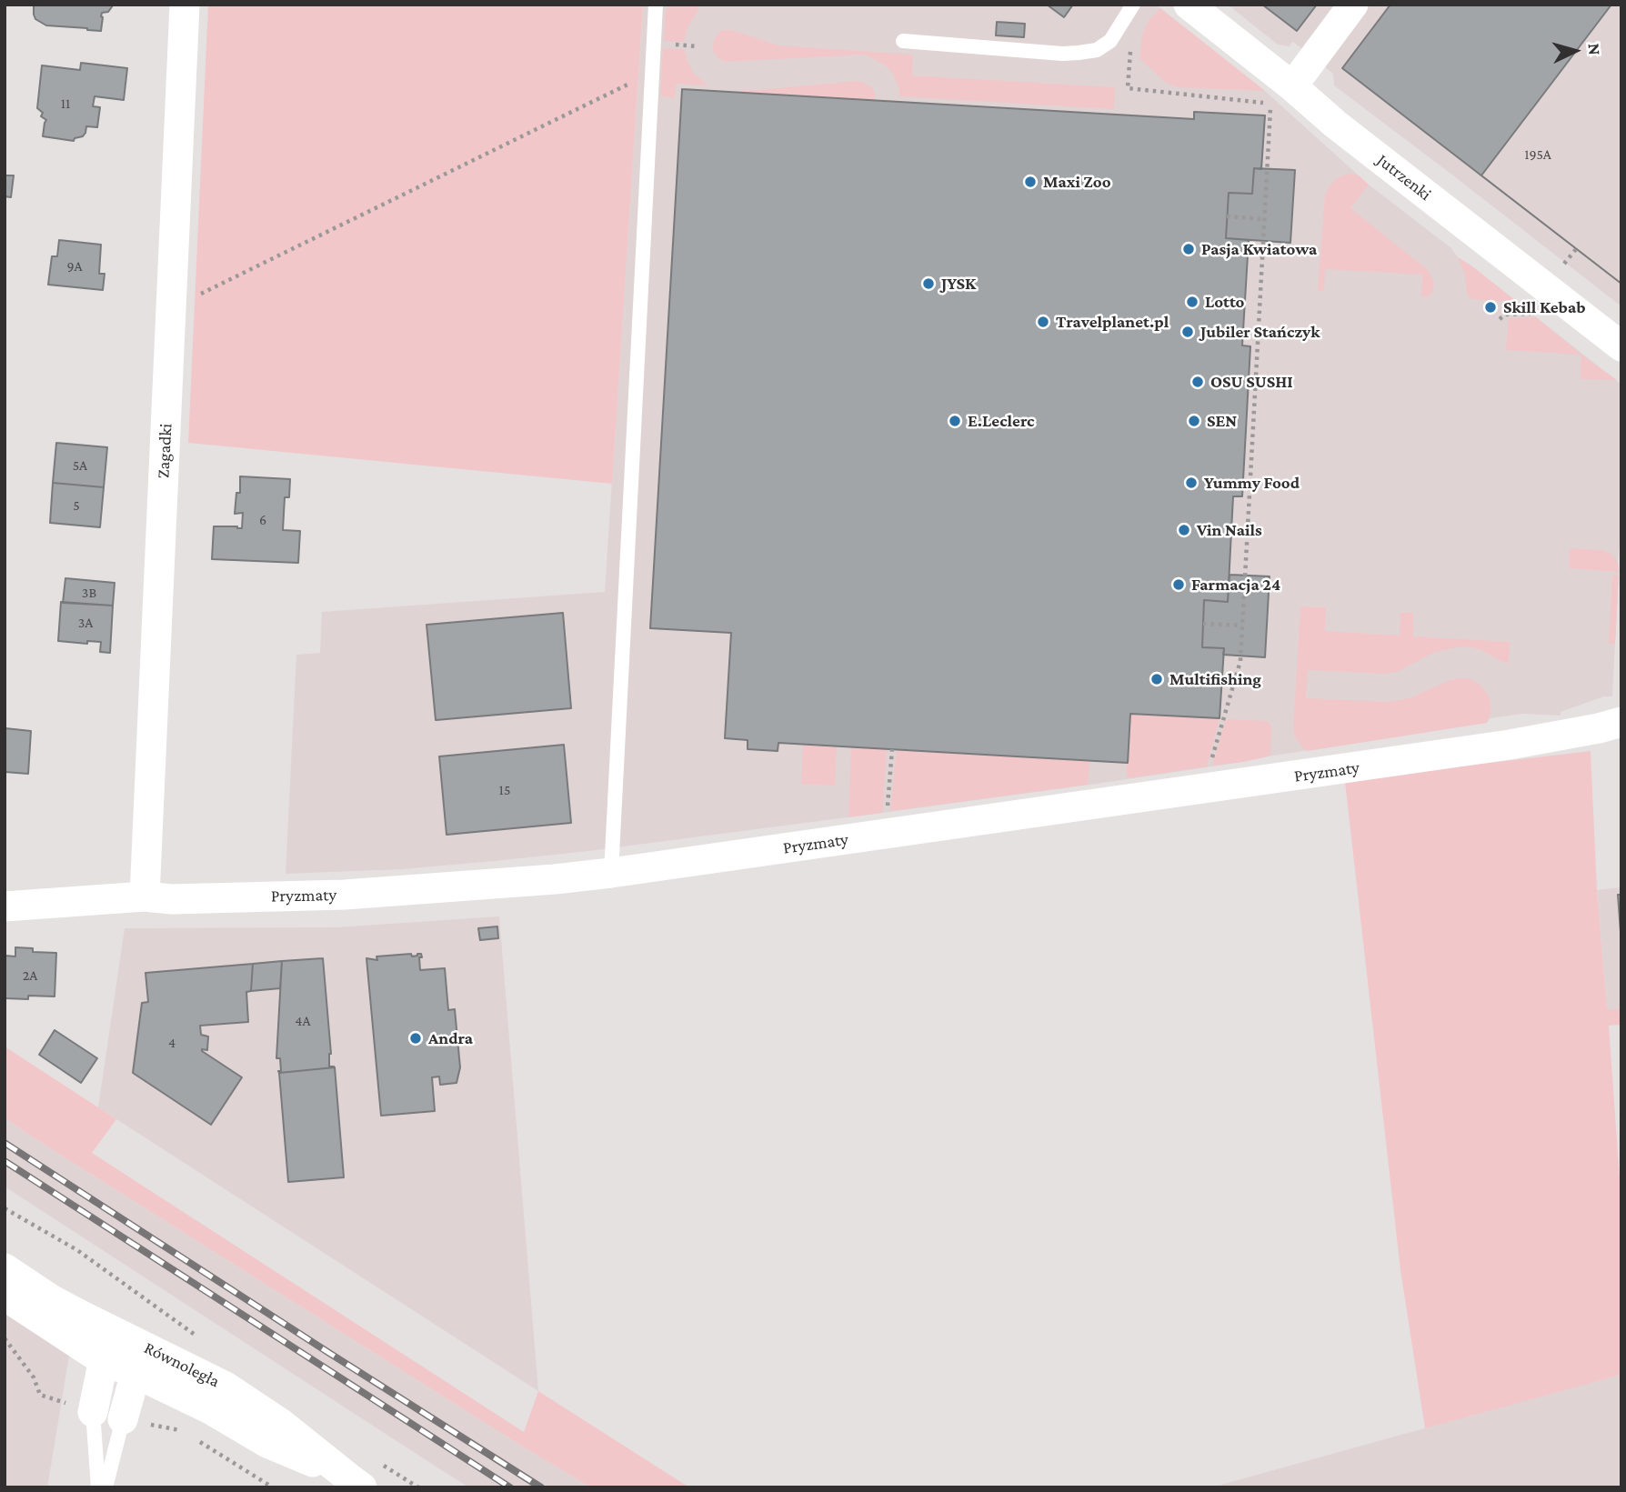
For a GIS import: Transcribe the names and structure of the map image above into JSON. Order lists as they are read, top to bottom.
{
  "streets": {
    "street": [
      "Jutrzenki",
      "Zagadki",
      "Pryzmaty",
      "Równoległa"
    ]
  },
  "crossings": [
    ["Zagadki", "Pryzmaty"]
  ],
  "places": [
    "Maxi Zoo",
    "Pasja Kwiatowa",
    "JYSK",
    "Lotto",
    "Skill Kebab",
    "Travelplanet.pl",
    "Jubiler Stańczyk",
    "OSU SUSHI",
    "E.Leclerc",
    "SEN",
    "Yummy Food",
    "Vin Nails",
    "Farmacja 24",
    "Multifishing",
    "Andra"
  ],
  "house_numbers": [
    "11",
    "195A",
    "9A",
    "5A",
    "5",
    "6",
    "3B",
    "3A",
    "15",
    "2A",
    "4A",
    "4"
  ],
  "north": "right"
}
